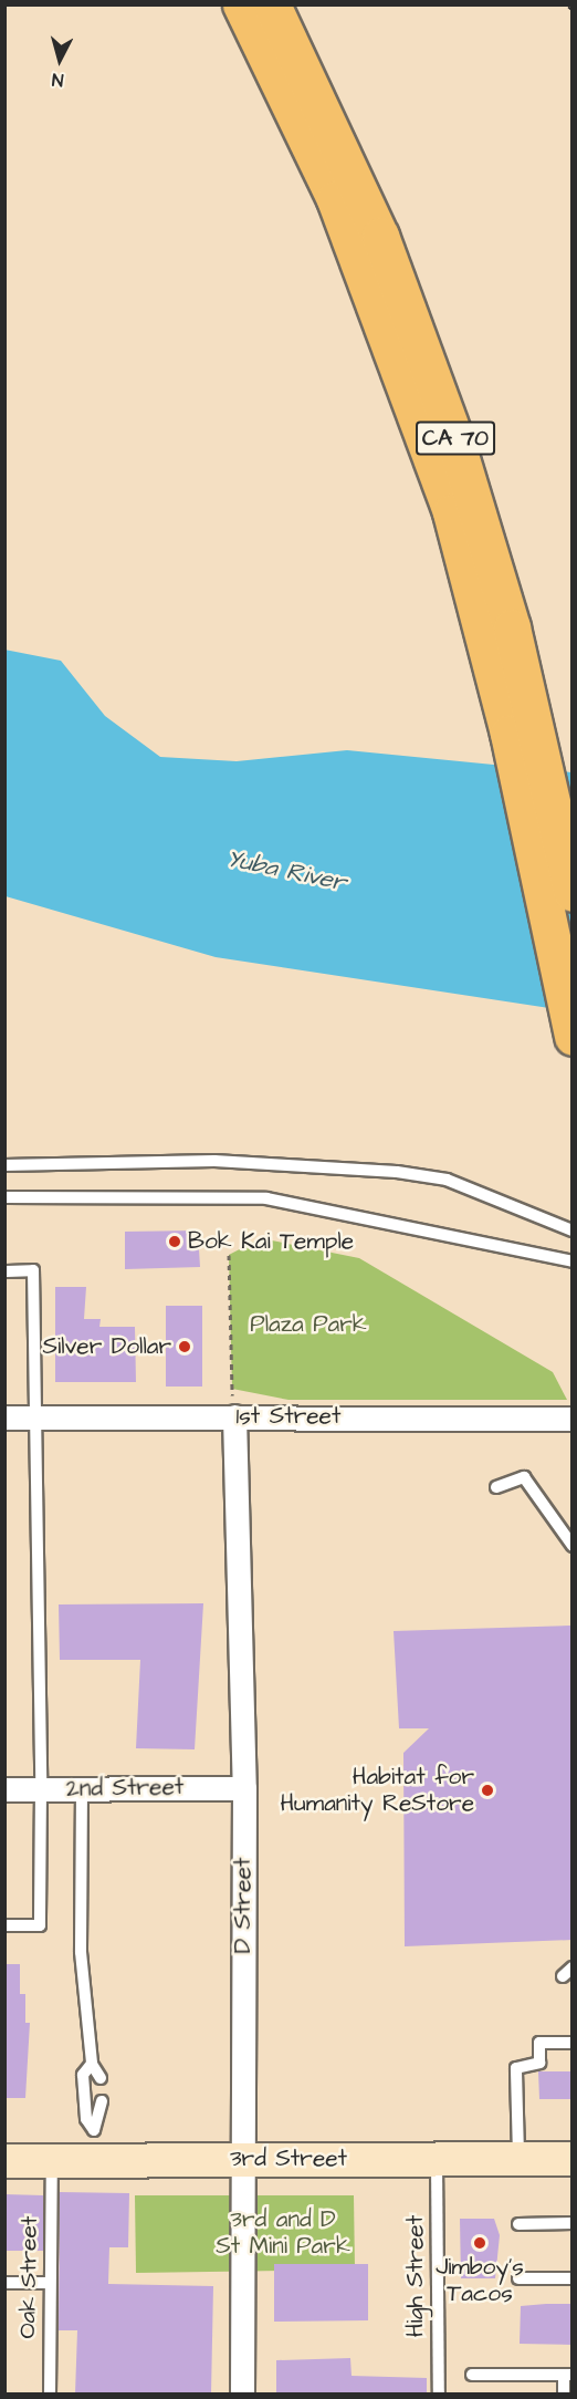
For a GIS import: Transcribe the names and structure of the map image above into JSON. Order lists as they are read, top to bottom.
{
  "streets": {
    "highway": ["CA 70"],
    "street": [
      "1st Street",
      "2nd Street",
      "D Street",
      "3rd Street"
    ],
    "lane": ["High Street", "Oak Street"]
  },
  "crossings": [
    ["1st Street", "D Street"],
    ["2nd Street", "D Street"],
    ["D Street", "3rd Street"],
    ["3rd Street", "High Street"],
    ["3rd Street", "Oak Street"]
  ],
  "water": ["Yuba River"],
  "parks": ["Plaza Park", "3rd and D St Mini Park"],
  "places": [
    "Bok Kai Temple",
    "Silver Dollar",
    "Habitat for Humanity ReStore",
    "Jimboy's Tacos"
  ],
  "north": "bottom"
}
